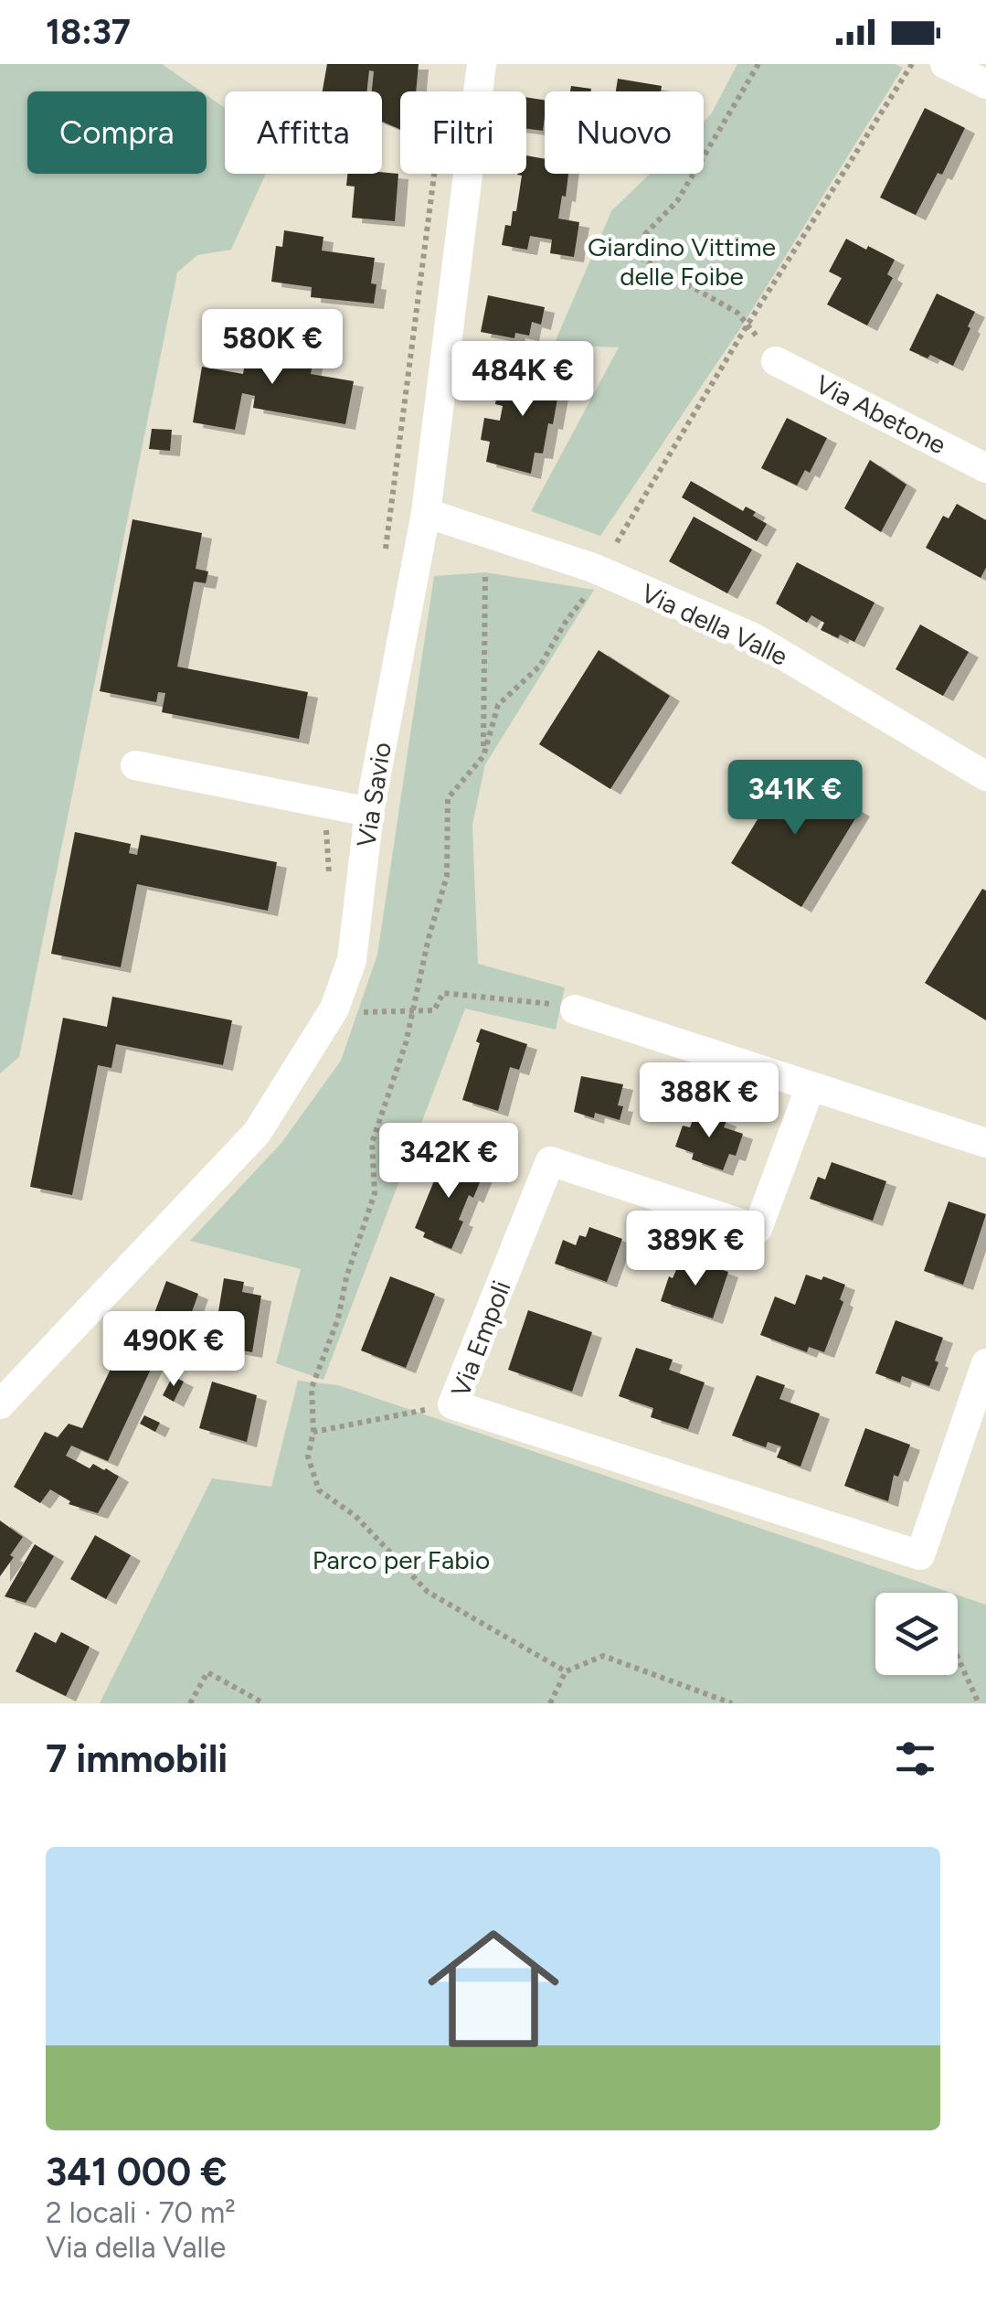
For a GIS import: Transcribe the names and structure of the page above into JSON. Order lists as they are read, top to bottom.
{
  "streets": {
    "street": [
      "Via Abetone",
      "Via della Valle",
      "Via Savio",
      "Via Empoli"
    ]
  },
  "crossings": [
    ["Via della Valle", "Via Savio"]
  ],
  "parks": ["Giardino Vittime delle Foibe", "Parco per Fabio"],
  "page": {
    "status": "18:37",
    "chip": [
      "Compra",
      "Affitta",
      "Filtri",
      "Nuovo"
    ],
    "price": [
      "580K €",
      "484K €",
      "341K €",
      "388K €",
      "342K €",
      "389K €",
      "490K €"
    ],
    "heading": "7 immobili",
    "list": [
      {
        "name": "341 000 €",
        "note": "2 locali · 70 m² · Via della Valle"
      }
    ]
  }
}
